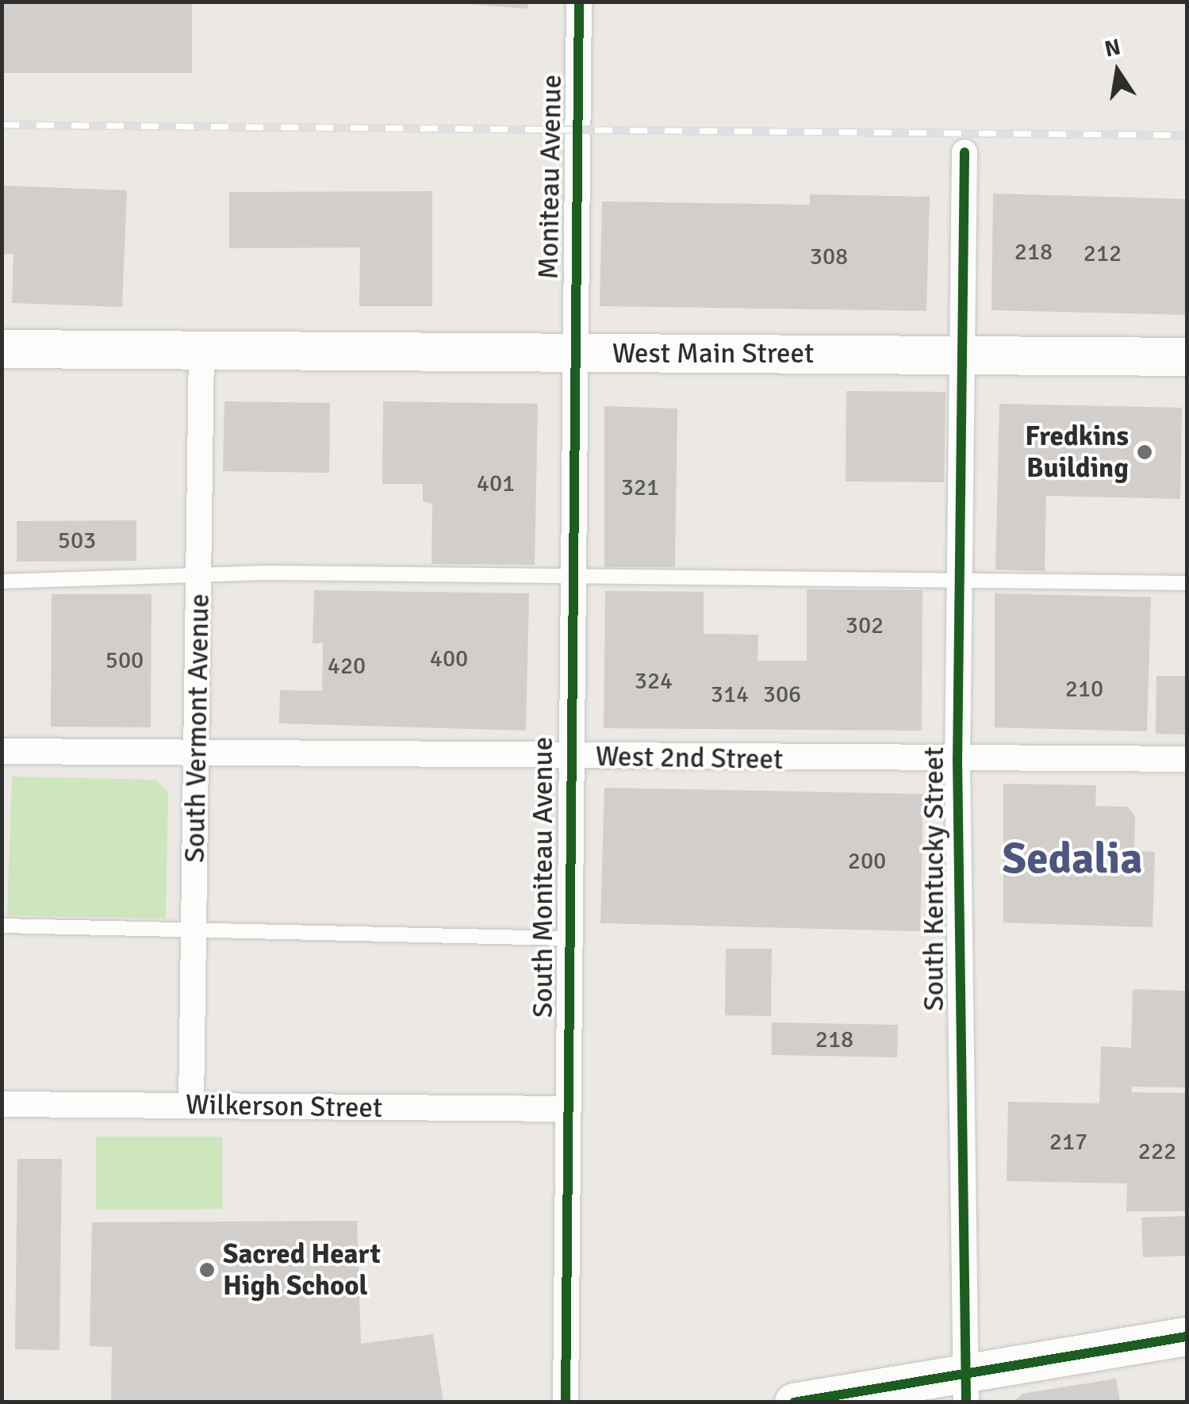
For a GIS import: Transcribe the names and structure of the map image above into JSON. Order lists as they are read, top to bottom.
{
  "streets": {
    "main road": ["West Main Street"],
    "street": [
      "Moniteau Avenue",
      "South Vermont Avenue",
      "West 2nd Street",
      "South Moniteau Avenue",
      "South Kentucky Street",
      "Wilkerson Street"
    ]
  },
  "crossings": [
    ["Moniteau Avenue", "West Main Street"],
    ["Moniteau Avenue", "South Moniteau Avenue"],
    ["West Main Street", "South Vermont Avenue"],
    ["West Main Street", "South Moniteau Avenue"],
    ["West Main Street", "South Kentucky Street"],
    ["South Vermont Avenue", "West 2nd Street"],
    ["South Vermont Avenue", "Wilkerson Street"],
    ["West 2nd Street", "South Moniteau Avenue"],
    ["West 2nd Street", "South Kentucky Street"],
    ["South Moniteau Avenue", "Wilkerson Street"]
  ],
  "districts": ["Sedalia"],
  "places": ["Fredkins Building", "Sacred Heart High School"],
  "house_numbers": [
    "218",
    "212",
    "308",
    "401",
    "321",
    "503",
    "302",
    "400",
    "500",
    "420",
    "324",
    "210",
    "314",
    "306",
    "200",
    "218",
    "217",
    "222"
  ],
  "north": "top"
}
